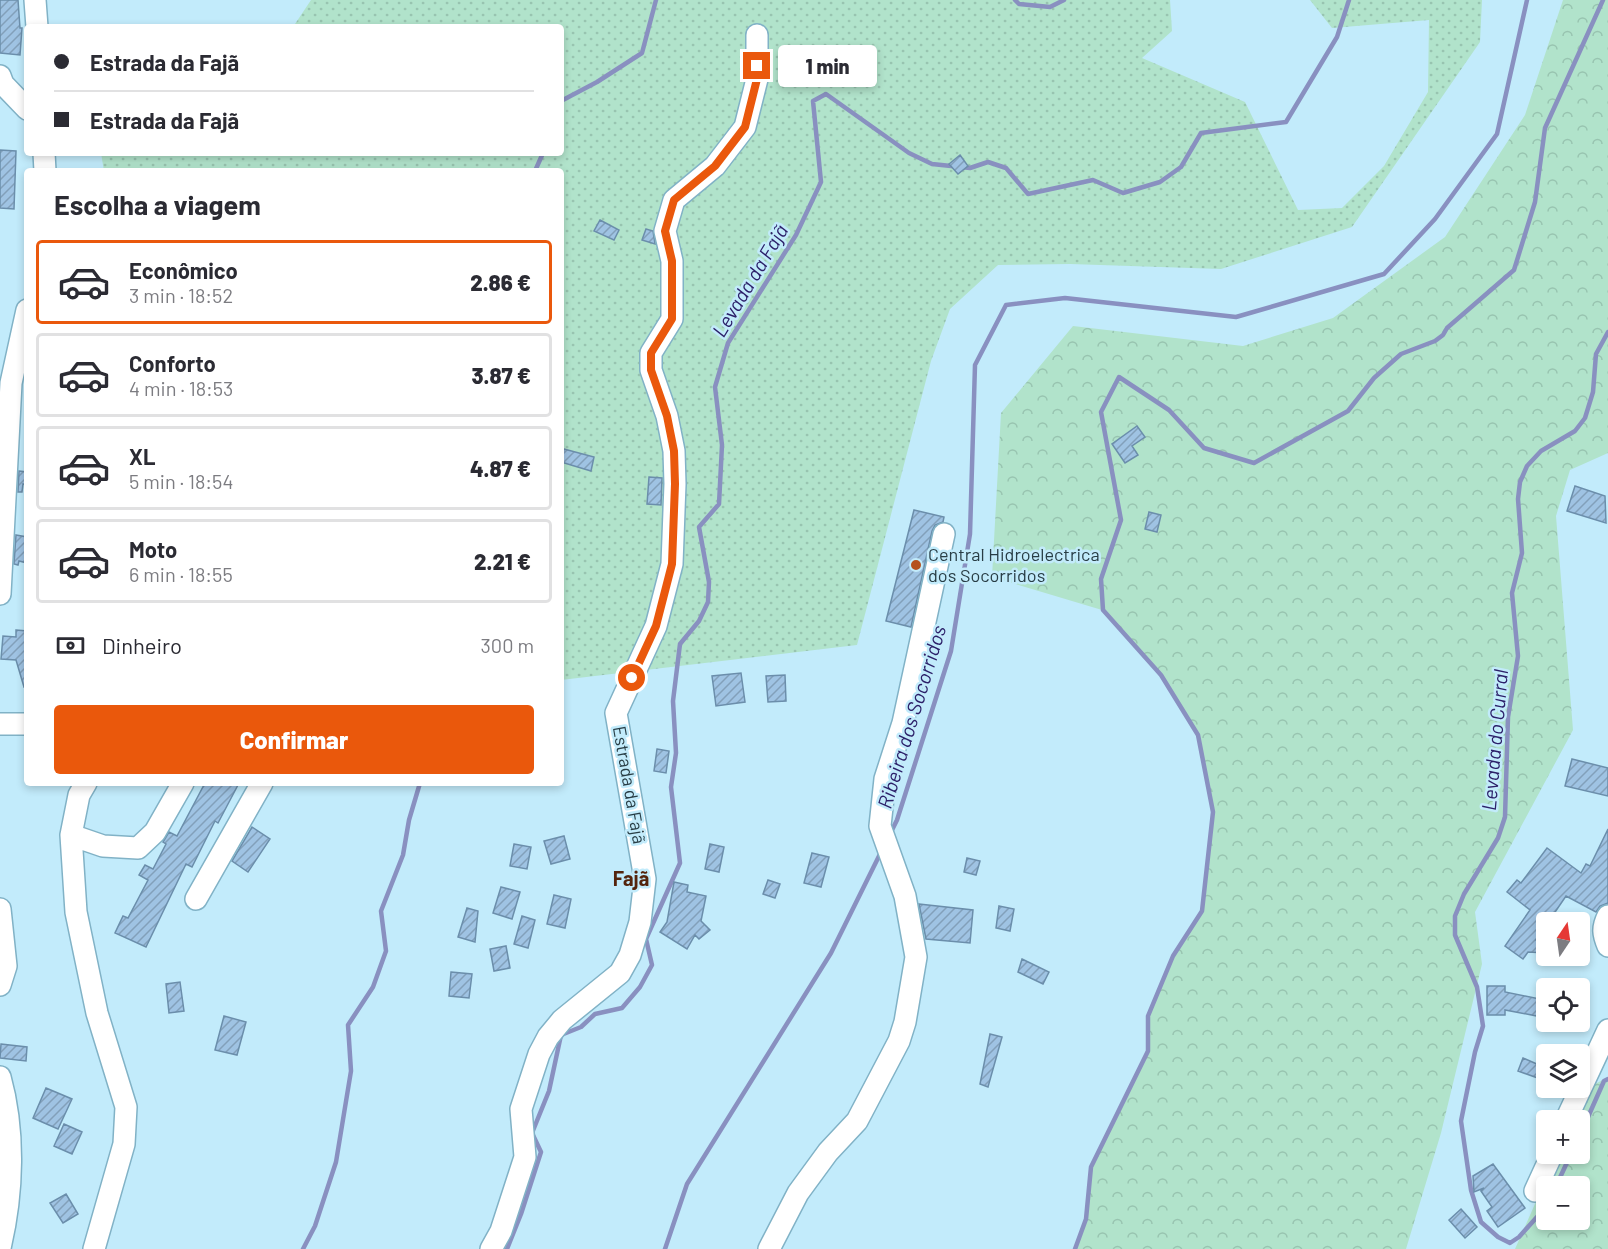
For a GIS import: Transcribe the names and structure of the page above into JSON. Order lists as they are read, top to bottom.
{
  "streets": {
    "street": ["Estrada da Fajã"]
  },
  "districts": ["Fajã"],
  "water": ["Levada da Fajã", "Ribeira dos Socorridos", "Levada do Curral"],
  "places": ["Central Hidroelectrica dos Socorridos"],
  "north": "top",
  "page": {
    "banner": ["Estrada da Fajã", "Estrada da Fajã"],
    "bubble": "1 min",
    "heading": "Escolha a viagem",
    "list": [
      {
        "name": "Econômico",
        "note": "3 min · 18:52",
        "value": "2.86 €"
      },
      {
        "name": "Conforto",
        "note": "4 min · 18:53",
        "value": "3.87 €"
      },
      {
        "name": "XL",
        "note": "5 min · 18:54",
        "value": "4.87 €"
      },
      {
        "name": "Moto",
        "note": "6 min · 18:55",
        "value": "2.21 €"
      }
    ],
    "pay": ["Dinheiro", "300 m"],
    "buttons": "Confirmar",
    "map_buttons": ["+", "−"]
  }
}
